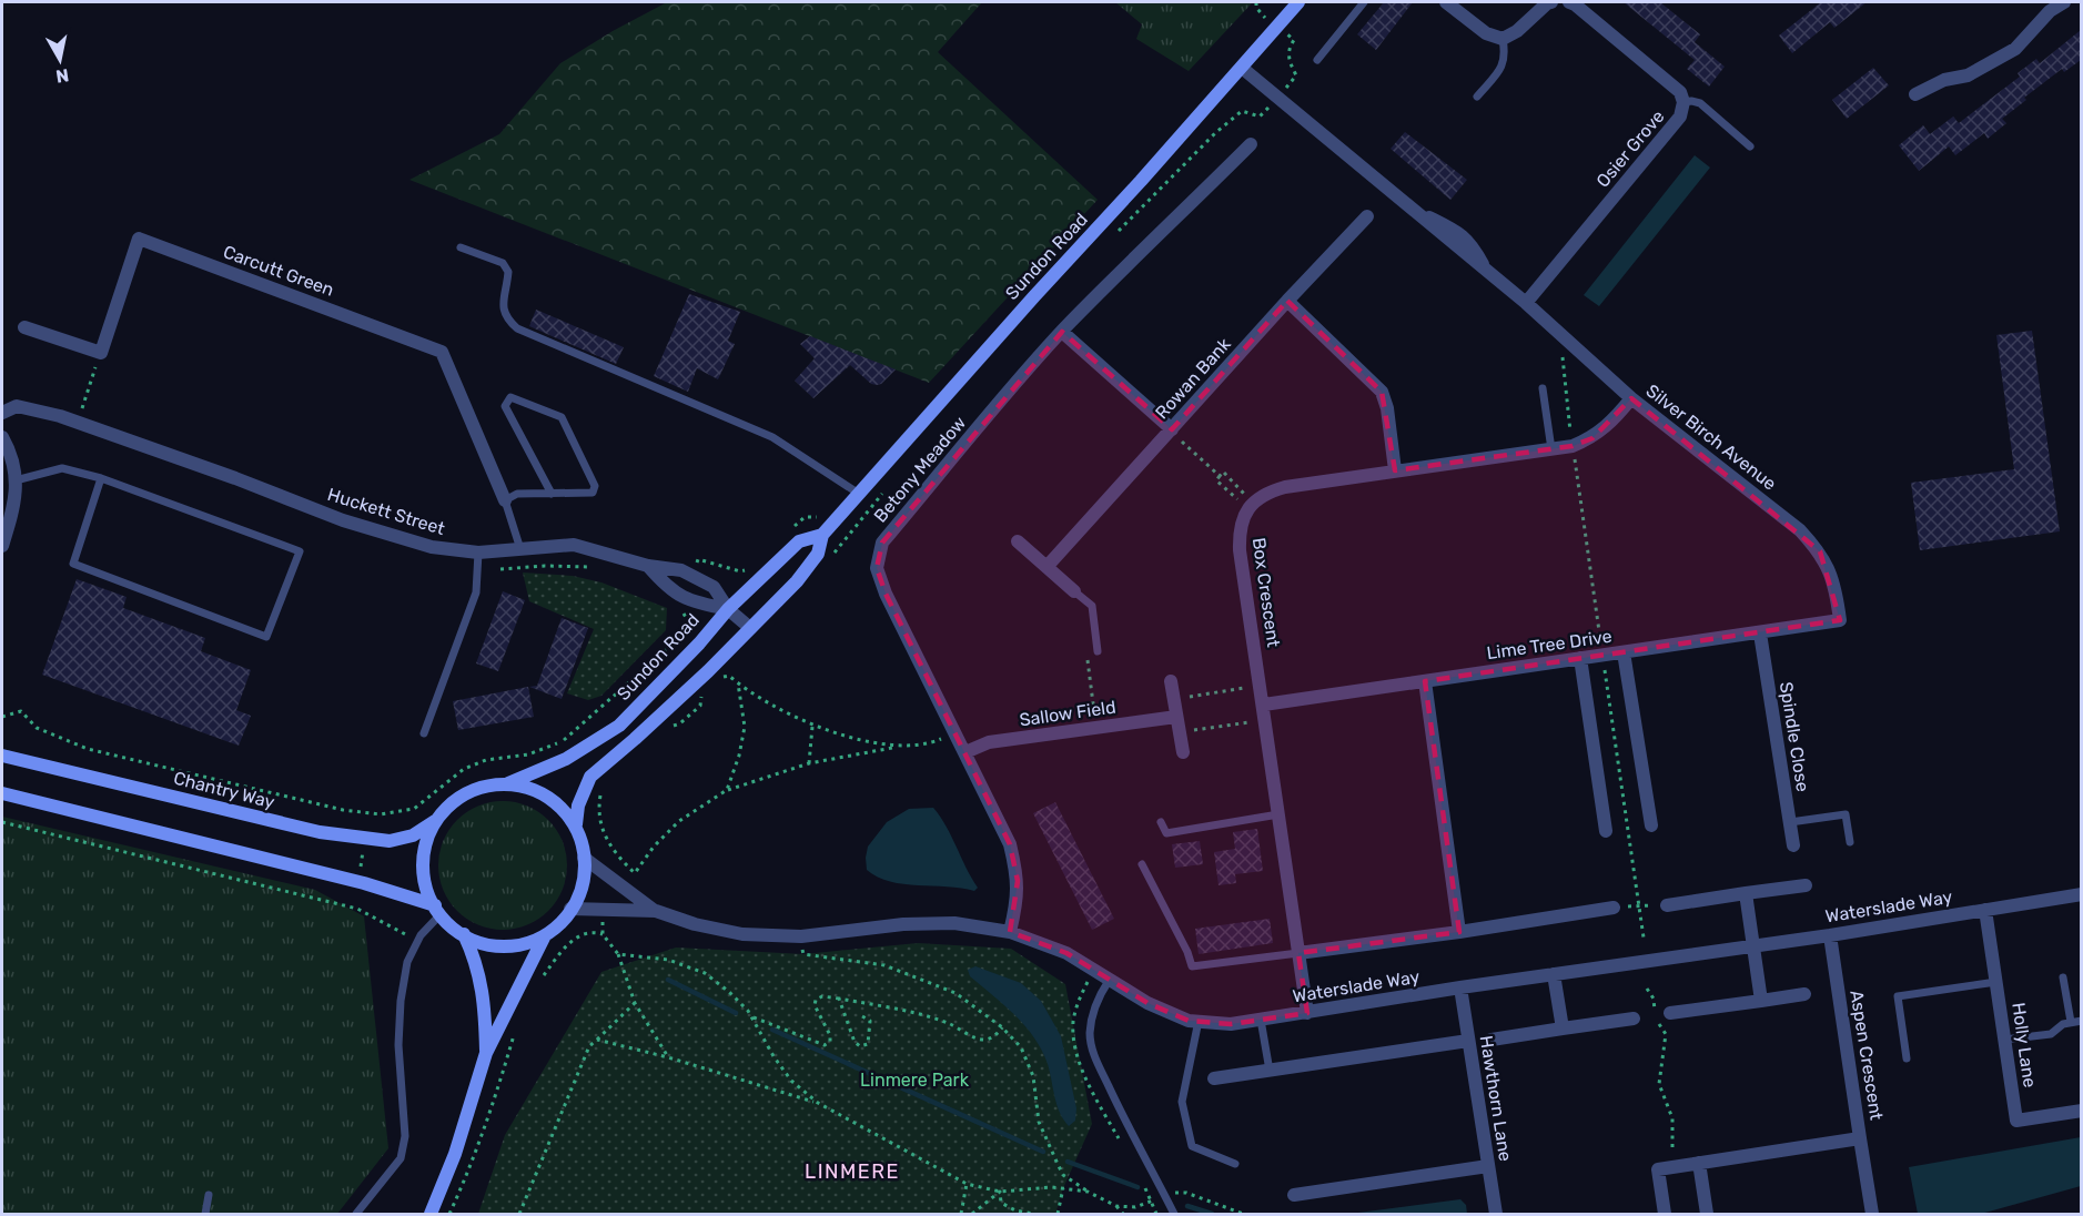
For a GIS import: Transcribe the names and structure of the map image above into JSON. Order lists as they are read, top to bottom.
{
  "streets": {
    "main road": ["Sundon Road", "Chantry Way"],
    "street": [
      "Osier Grove",
      "Carcutt Green",
      "Rowan Bank",
      "Silver Birch Avenue",
      "Betony Meadow",
      "Huckett Street",
      "Box Crescent",
      "Lime Tree Drive",
      "Sallow Field",
      "Spindle Close",
      "Waterslade Way",
      "Holly Lane",
      "Aspen Crescent",
      "Hawthorn Lane"
    ]
  },
  "crossings": [
    ["Osier Grove", "Silver Birch Avenue"],
    ["Sundon Road", "Silver Birch Avenue"],
    ["Sundon Road", "Huckett Street"],
    ["Sundon Road", "Chantry Way"],
    ["Sundon Road", "Waterslade Way"],
    ["Silver Birch Avenue", "Lime Tree Drive"],
    ["Betony Meadow", "Sallow Field"],
    ["Betony Meadow", "Waterslade Way"],
    ["Box Crescent", "Lime Tree Drive"],
    ["Box Crescent", "Waterslade Way"],
    ["Lime Tree Drive", "Spindle Close"],
    ["Chantry Way", "Waterslade Way"],
    ["Waterslade Way", "Holly Lane"],
    ["Waterslade Way", "Aspen Crescent"],
    ["Waterslade Way", "Hawthorn Lane"]
  ],
  "districts": ["LINMERE"],
  "parks": ["Linmere Park"],
  "north": "bottom"
}
